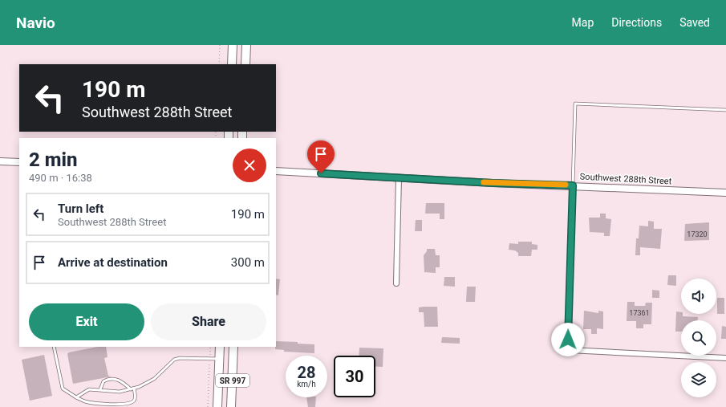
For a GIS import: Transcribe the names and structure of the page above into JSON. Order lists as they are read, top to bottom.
{
  "streets": {
    "highway": ["SR 997"],
    "street": ["Southwest 288th Street"]
  },
  "house_numbers": ["17320", "17361"],
  "page": {
    "header": "Navio",
    "nav": ["Map", "Directions", "Saved"],
    "turn": ["190 m", "Southwest 288th Street"],
    "heading": ["2 min", "490 m · 16:38"],
    "list": [
      {
        "name": "Turn left",
        "note": "Southwest 288th Street",
        "value": "190 m"
      },
      {
        "name": "Arrive at destination",
        "value": "300 m"
      }
    ],
    "buttons": ["Exit", "Share"],
    "speed": "28 km/h",
    "limit": "30"
  }
}
